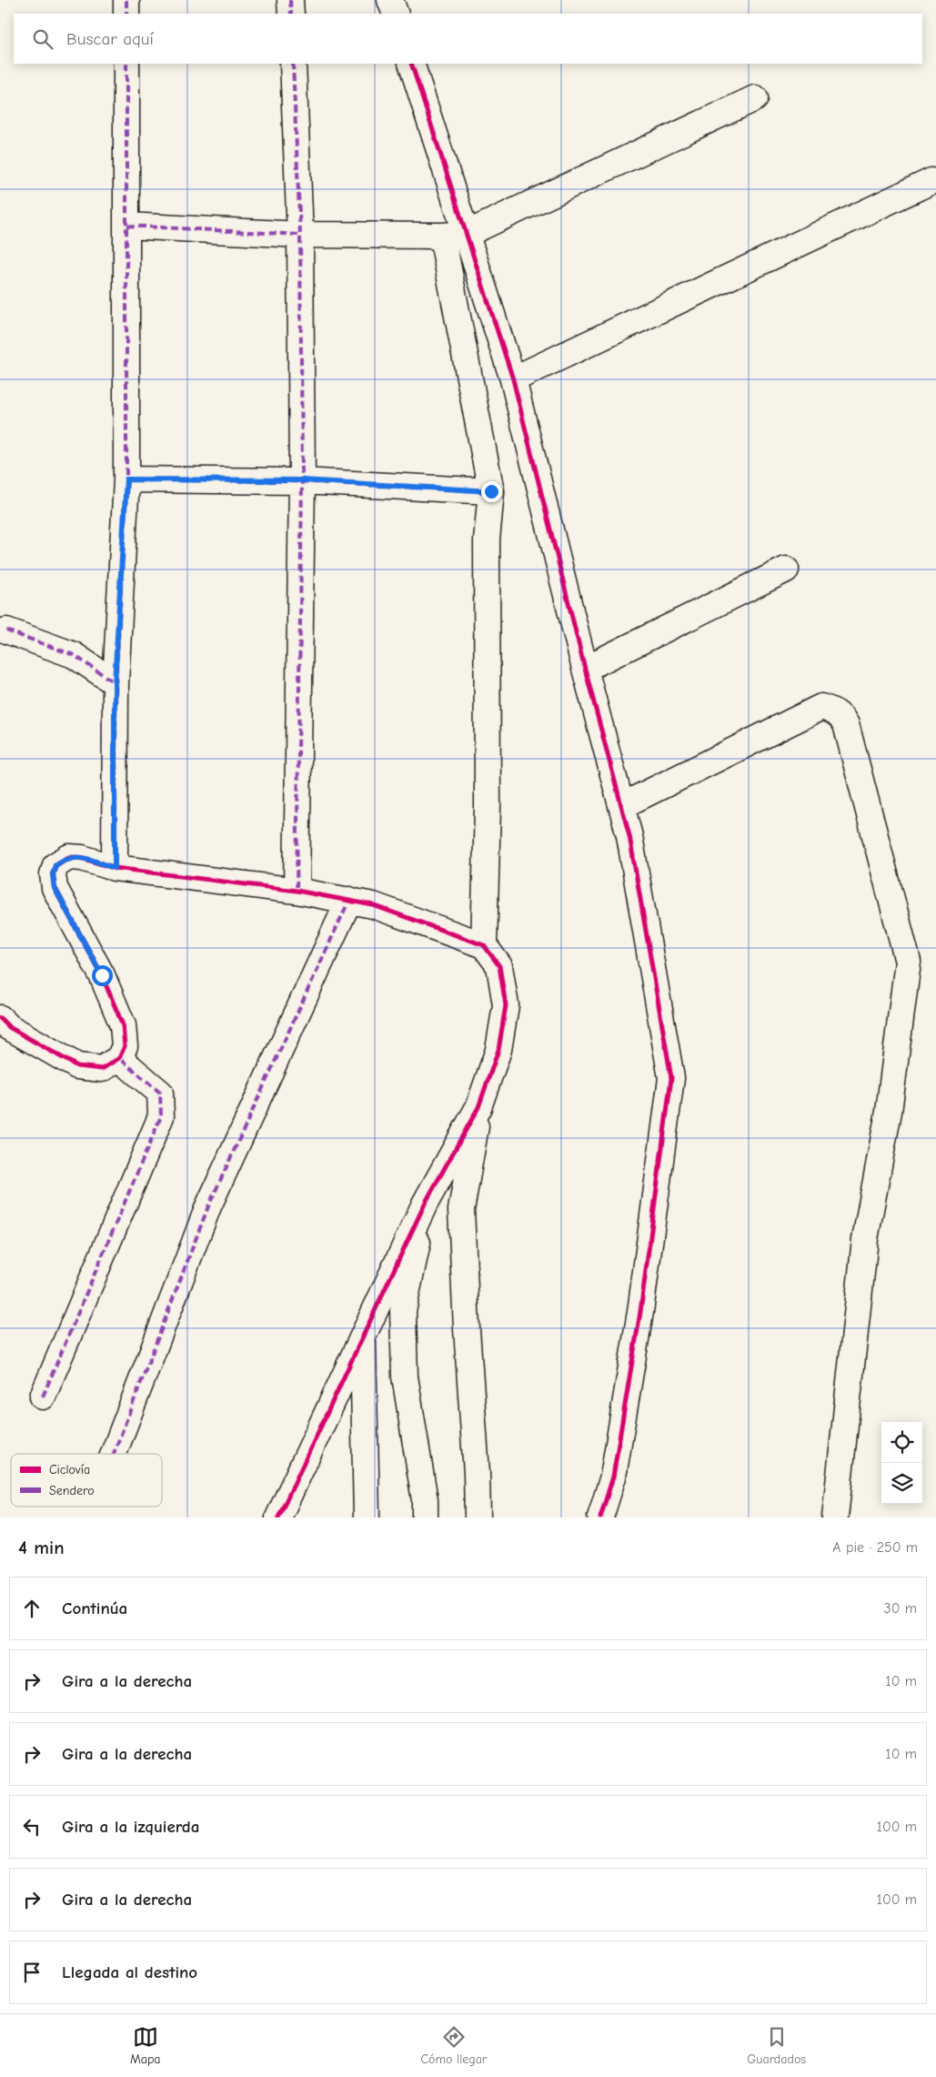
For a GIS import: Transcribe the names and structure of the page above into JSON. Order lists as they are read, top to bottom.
{
  "legend": ["Ciclovía", "Sendero"],
  "page": {
    "search": "Buscar aquí",
    "heading": ["4 min", "A pie · 250 m"],
    "list": [
      ["Continúa", "30 m"],
      ["Gira a la derecha", "10 m"],
      ["Gira a la derecha", "10 m"],
      ["Gira a la izquierda", "100 m"],
      ["Gira a la derecha", "100 m"],
      "Llegada al destino"
    ],
    "nav": ["Mapa", "Cómo llegar", "Guardados"]
  }
}
